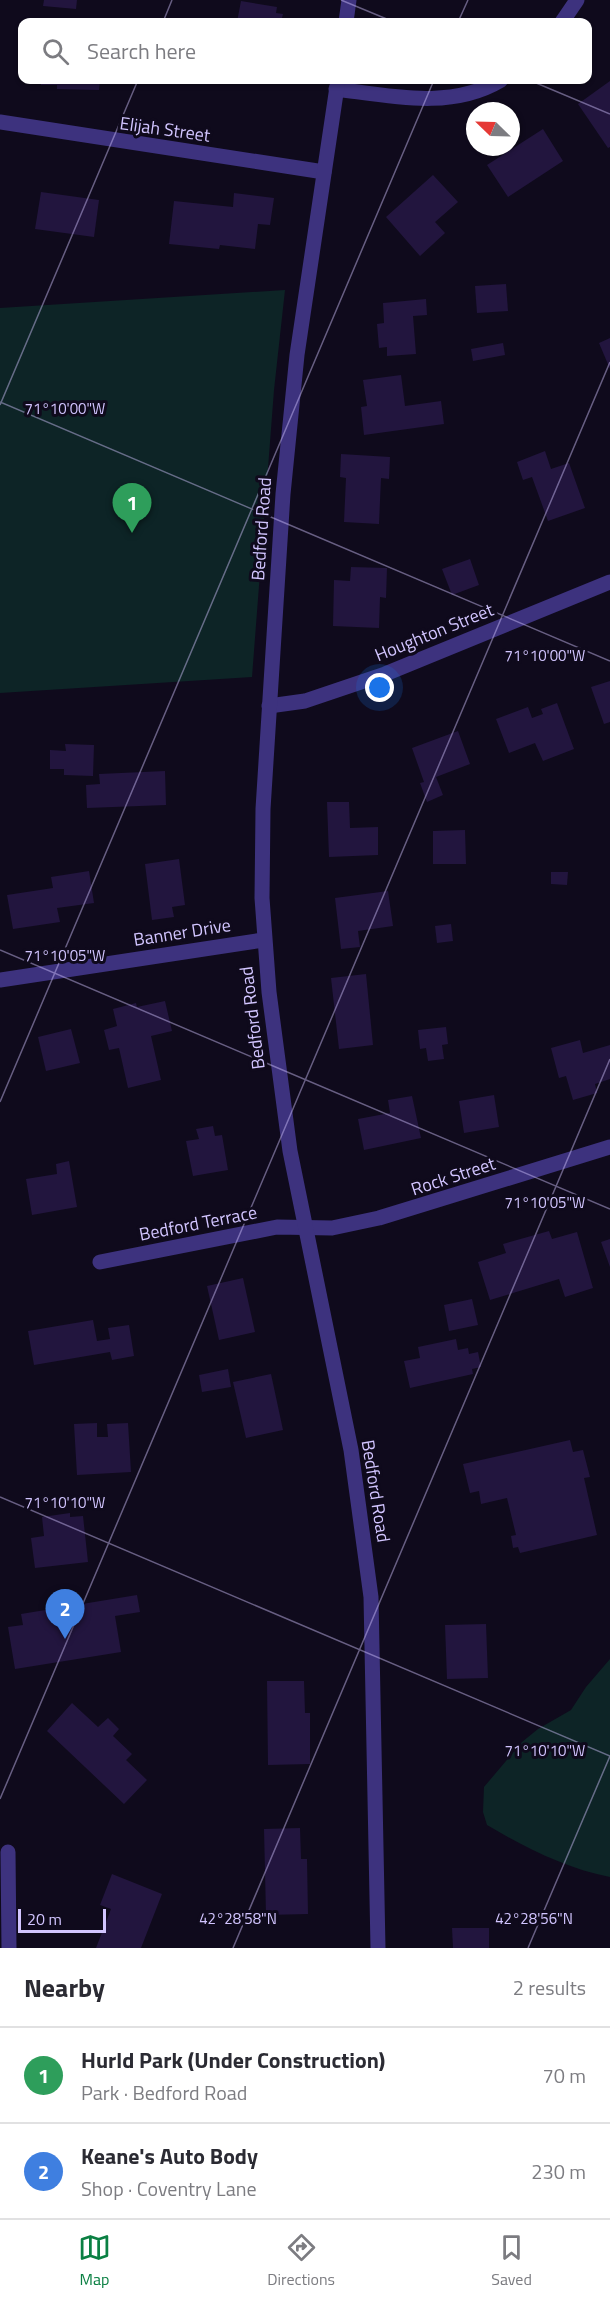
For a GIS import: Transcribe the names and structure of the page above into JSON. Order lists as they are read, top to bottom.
{
  "streets": {
    "street": [
      "Elijah Street",
      "Bedford Road",
      "Houghton Street",
      "Banner Drive",
      "Rock Street",
      "Bedford Terrace"
    ]
  },
  "crossings": [
    ["Elijah Street", "Bedford Road"],
    ["Bedford Road", "Houghton Street"],
    ["Bedford Road", "Banner Drive"],
    ["Bedford Road", "Rock Street"],
    ["Bedford Road", "Bedford Terrace"],
    ["Rock Street", "Bedford Terrace"]
  ],
  "scale_bar": "20 m",
  "north": "top left",
  "page": {
    "search": "Search here",
    "pins": ["1", "2"],
    "scale": "20 m",
    "heading": ["Nearby", "2 results"],
    "list": [
      {
        "mark": "1",
        "name": "Hurld Park (Under Construction)",
        "note": "Park · Bedford Road",
        "value": "70 m"
      },
      {
        "mark": "2",
        "name": "Keane's Auto Body",
        "note": "Shop · Coventry Lane",
        "value": "230 m"
      }
    ],
    "nav": ["Map", "Directions", "Saved"]
  },
  "coordinates": [
    "71°10'00\"W",
    "71°10'05\"W",
    "71°10'10\"W",
    "42°28'58\"N",
    "42°28'56\"N"
  ]
}
